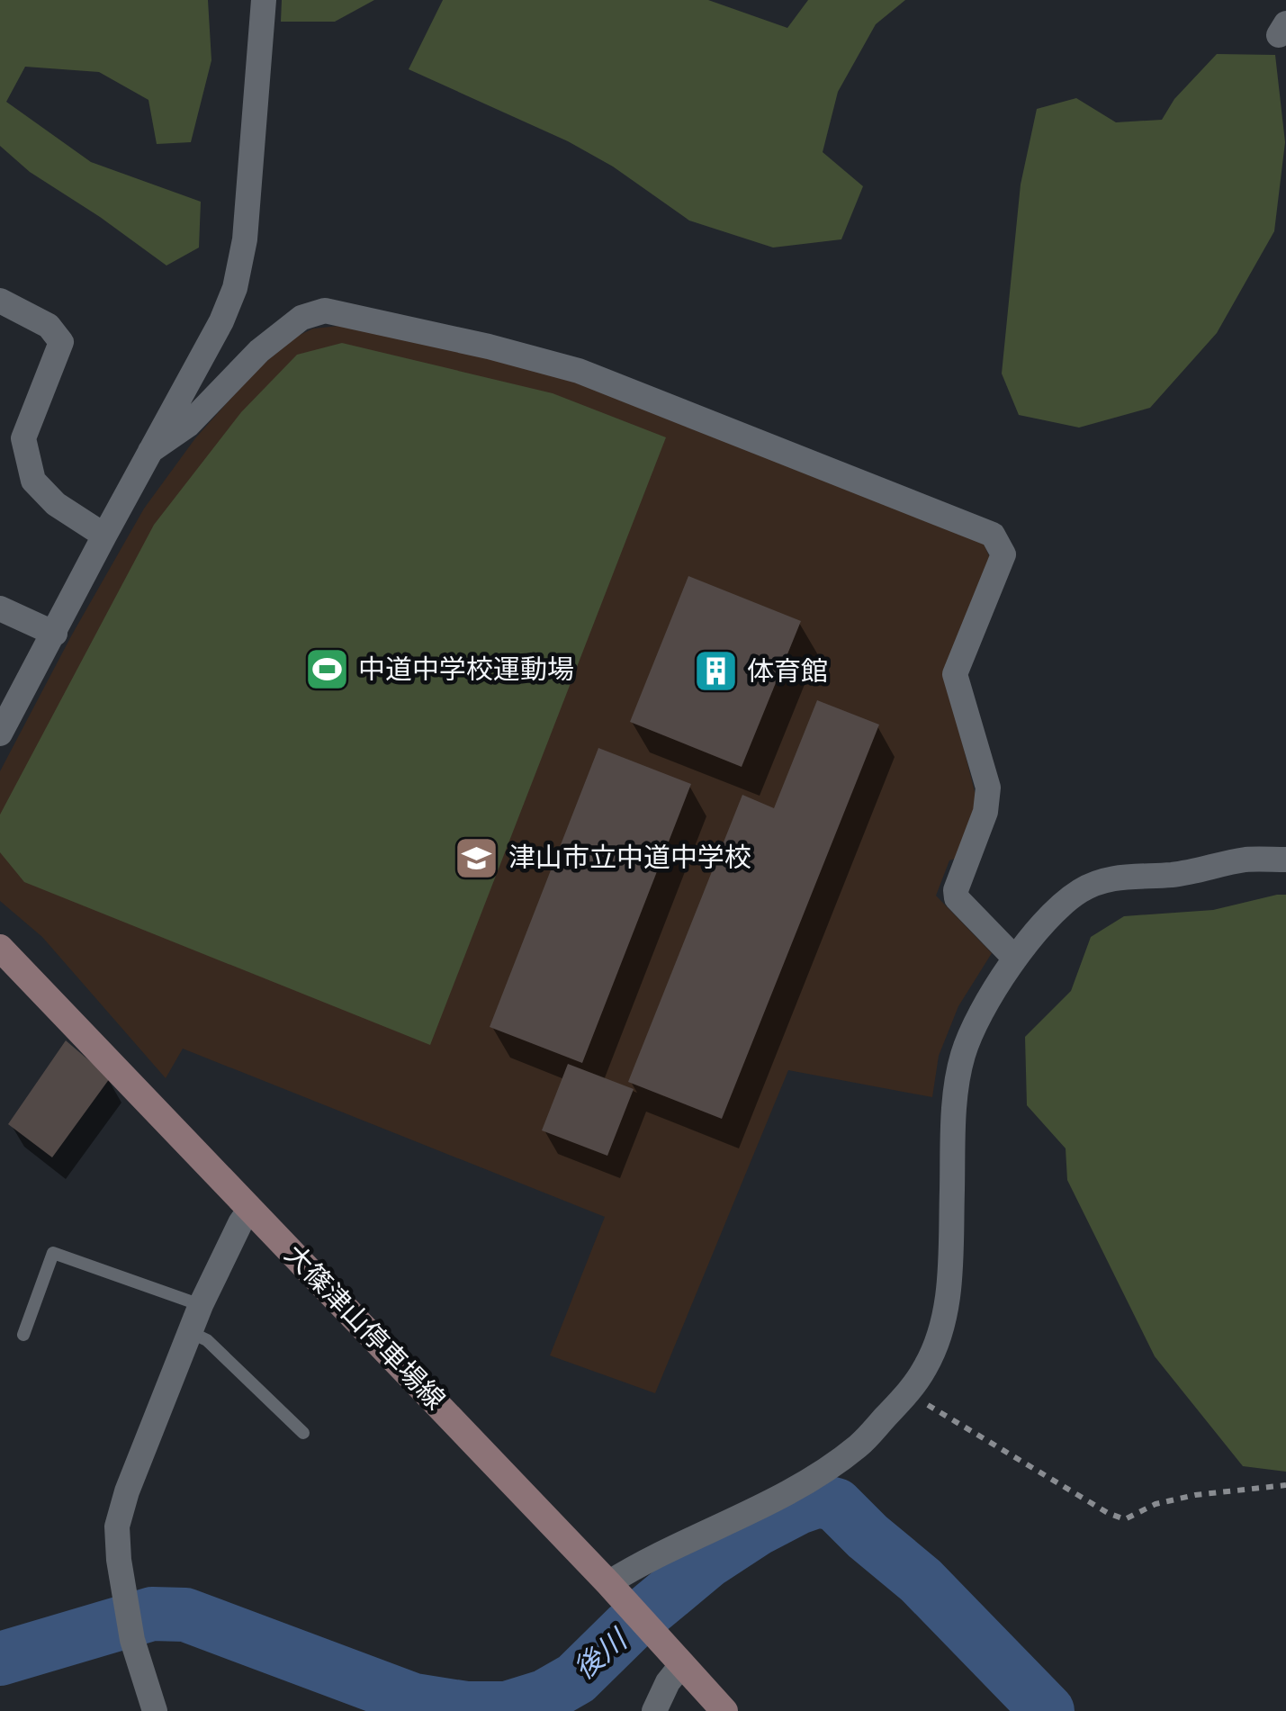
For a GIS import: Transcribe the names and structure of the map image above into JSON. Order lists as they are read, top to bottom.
{
  "streets": {
    "main road": ["大篠津山停車場線"]
  },
  "water": ["後川"],
  "places": {
    "sports": ["中道中学校運動場"],
    "building": ["体育館"],
    "school or university": ["津山市立中道中学校"]
  }
}
